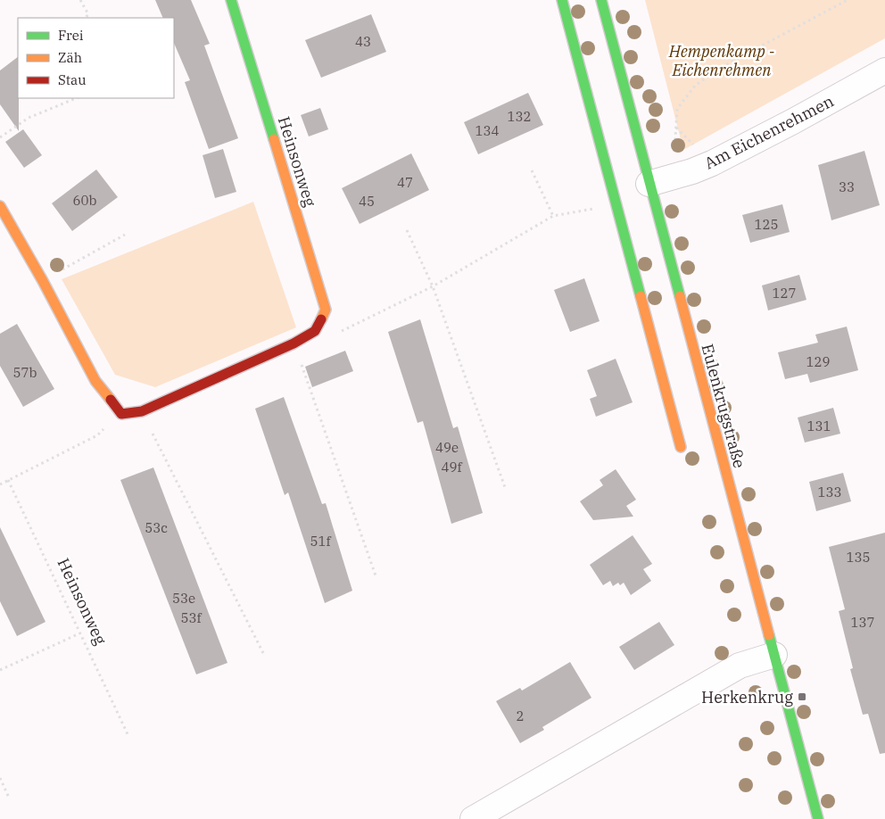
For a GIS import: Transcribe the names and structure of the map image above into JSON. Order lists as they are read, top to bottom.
{
  "streets": {
    "street": ["Am Eichenrehmen", "Heinsonweg", "Eulenkrugstraße"]
  },
  "crossings": [
    ["Am Eichenrehmen", "Eulenkrugstraße"]
  ],
  "parks": ["Hempenkamp - Eichenrehmen"],
  "places": {
    "transit": ["Herkenkrug"]
  },
  "house_numbers": [
    "43",
    "132",
    "134",
    "47",
    "33",
    "60b",
    "45",
    "125",
    "127",
    "129",
    "57b",
    "131",
    "49e",
    "49f",
    "133",
    "53c",
    "51f",
    "135",
    "53e",
    "53f",
    "137",
    "2"
  ],
  "legend": ["Frei", "Zäh", "Stau"]
}
